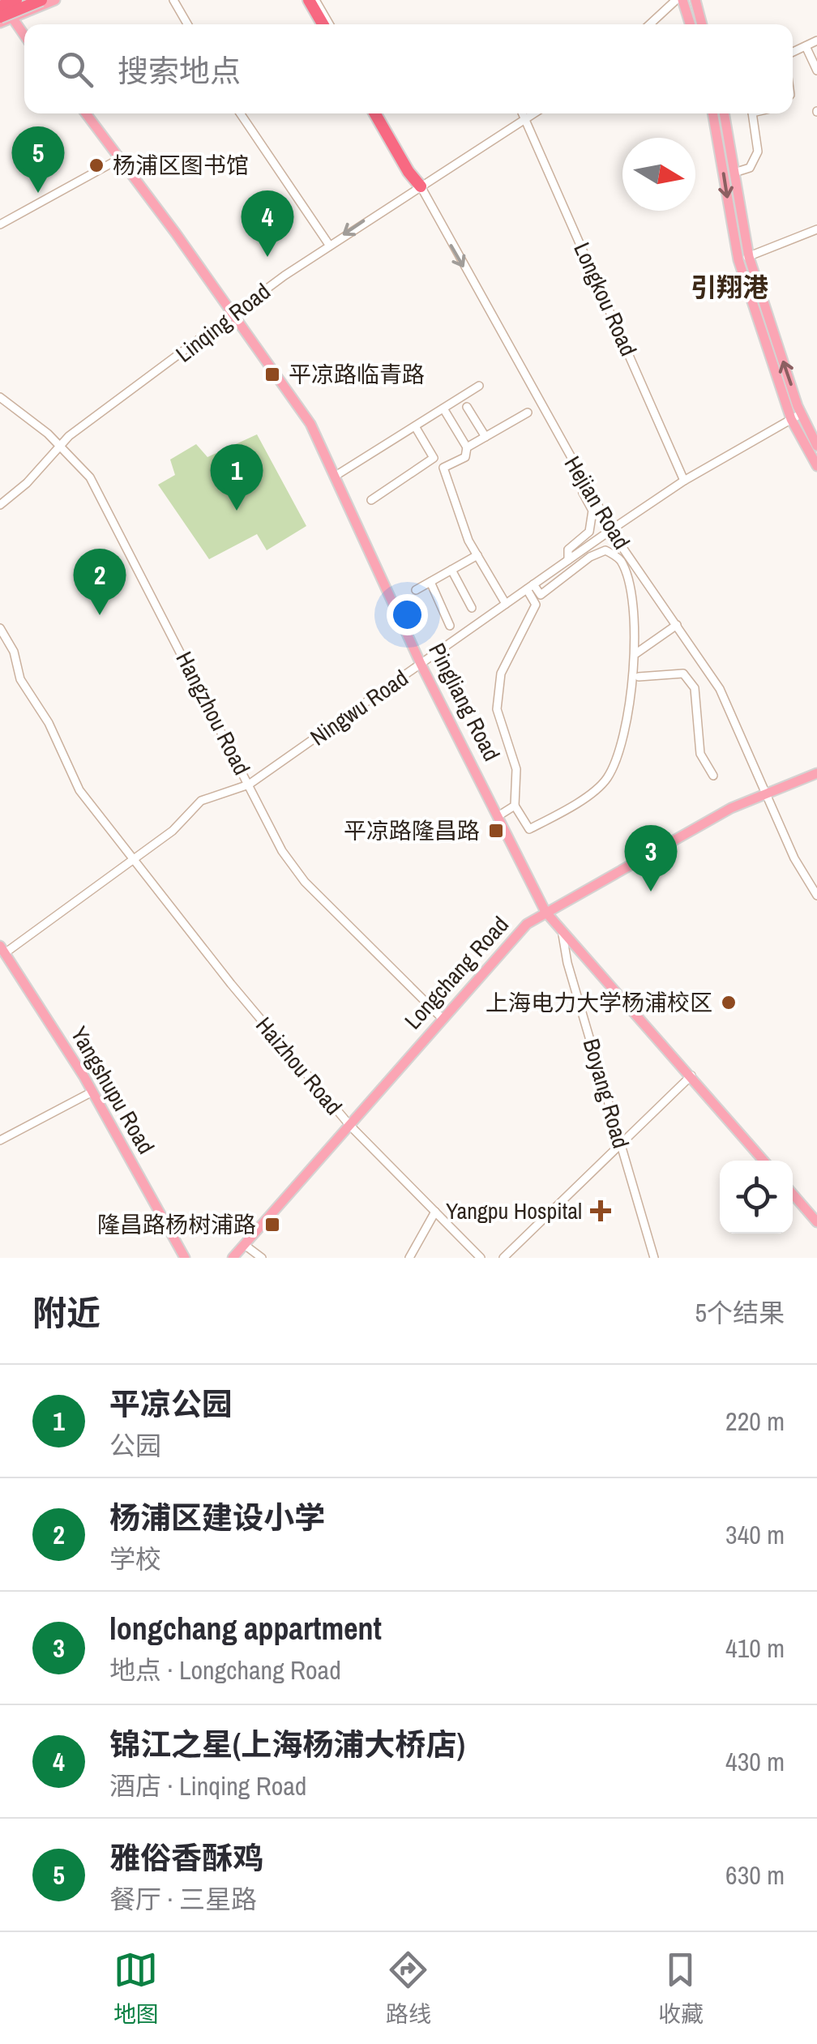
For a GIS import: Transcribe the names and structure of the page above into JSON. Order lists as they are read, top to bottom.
{
  "streets": {
    "main road": ["Pingliang Road", "Longchang Road", "Yangshupu Road"],
    "street": [
      "Longkou Road",
      "Linqing Road",
      "Hejian Road",
      "Ningwu Road",
      "Hangzhou Road",
      "Haizhou Road",
      "Boyang Road"
    ]
  },
  "crossings": [
    ["Longkou Road", "Linqing Road"],
    ["Longkou Road", "Ningwu Road"],
    ["Linqing Road", "Hejian Road"],
    ["Linqing Road", "Pingliang Road"],
    ["Linqing Road", "Hangzhou Road"],
    ["Hejian Road", "Ningwu Road"],
    ["Hejian Road", "Longchang Road"],
    ["Pingliang Road", "Ningwu Road"],
    ["Pingliang Road", "Longchang Road"],
    ["Pingliang Road", "Boyang Road"],
    ["Ningwu Road", "Hangzhou Road"],
    ["Ningwu Road", "Haizhou Road"],
    ["Ningwu Road", "Yangshupu Road"],
    ["Hangzhou Road", "Longchang Road"],
    ["Longchang Road", "Haizhou Road"]
  ],
  "one_way": ["Hejian Road"],
  "districts": ["引翔港"],
  "places": {
    "other": ["杨浦区图书馆", "上海电力大学杨浦校区"],
    "transit": ["平凉路临青路", "平凉路隆昌路", "隆昌路杨树浦路"],
    "health": ["Yangpu Hospital"]
  },
  "north": "right",
  "page": {
    "search": "搜索地点",
    "pins": [
      "5",
      "4",
      "1",
      "2",
      "3"
    ],
    "heading": ["附近", "5个结果"],
    "list": [
      {
        "mark": "1",
        "name": "平凉公园",
        "note": "公园",
        "value": "220 m"
      },
      {
        "mark": "2",
        "name": "杨浦区建设小学",
        "note": "学校",
        "value": "340 m"
      },
      {
        "mark": "3",
        "name": "longchang appartment",
        "note": "地点 · Longchang Road",
        "value": "410 m"
      },
      {
        "mark": "4",
        "name": "锦江之星(上海杨浦大桥店)",
        "note": "酒店 · Linqing Road",
        "value": "430 m"
      },
      {
        "mark": "5",
        "name": "雅俗香酥鸡",
        "note": "餐厅 · 三星路",
        "value": "630 m"
      }
    ],
    "nav": ["地图", "路线", "收藏"]
  }
}
